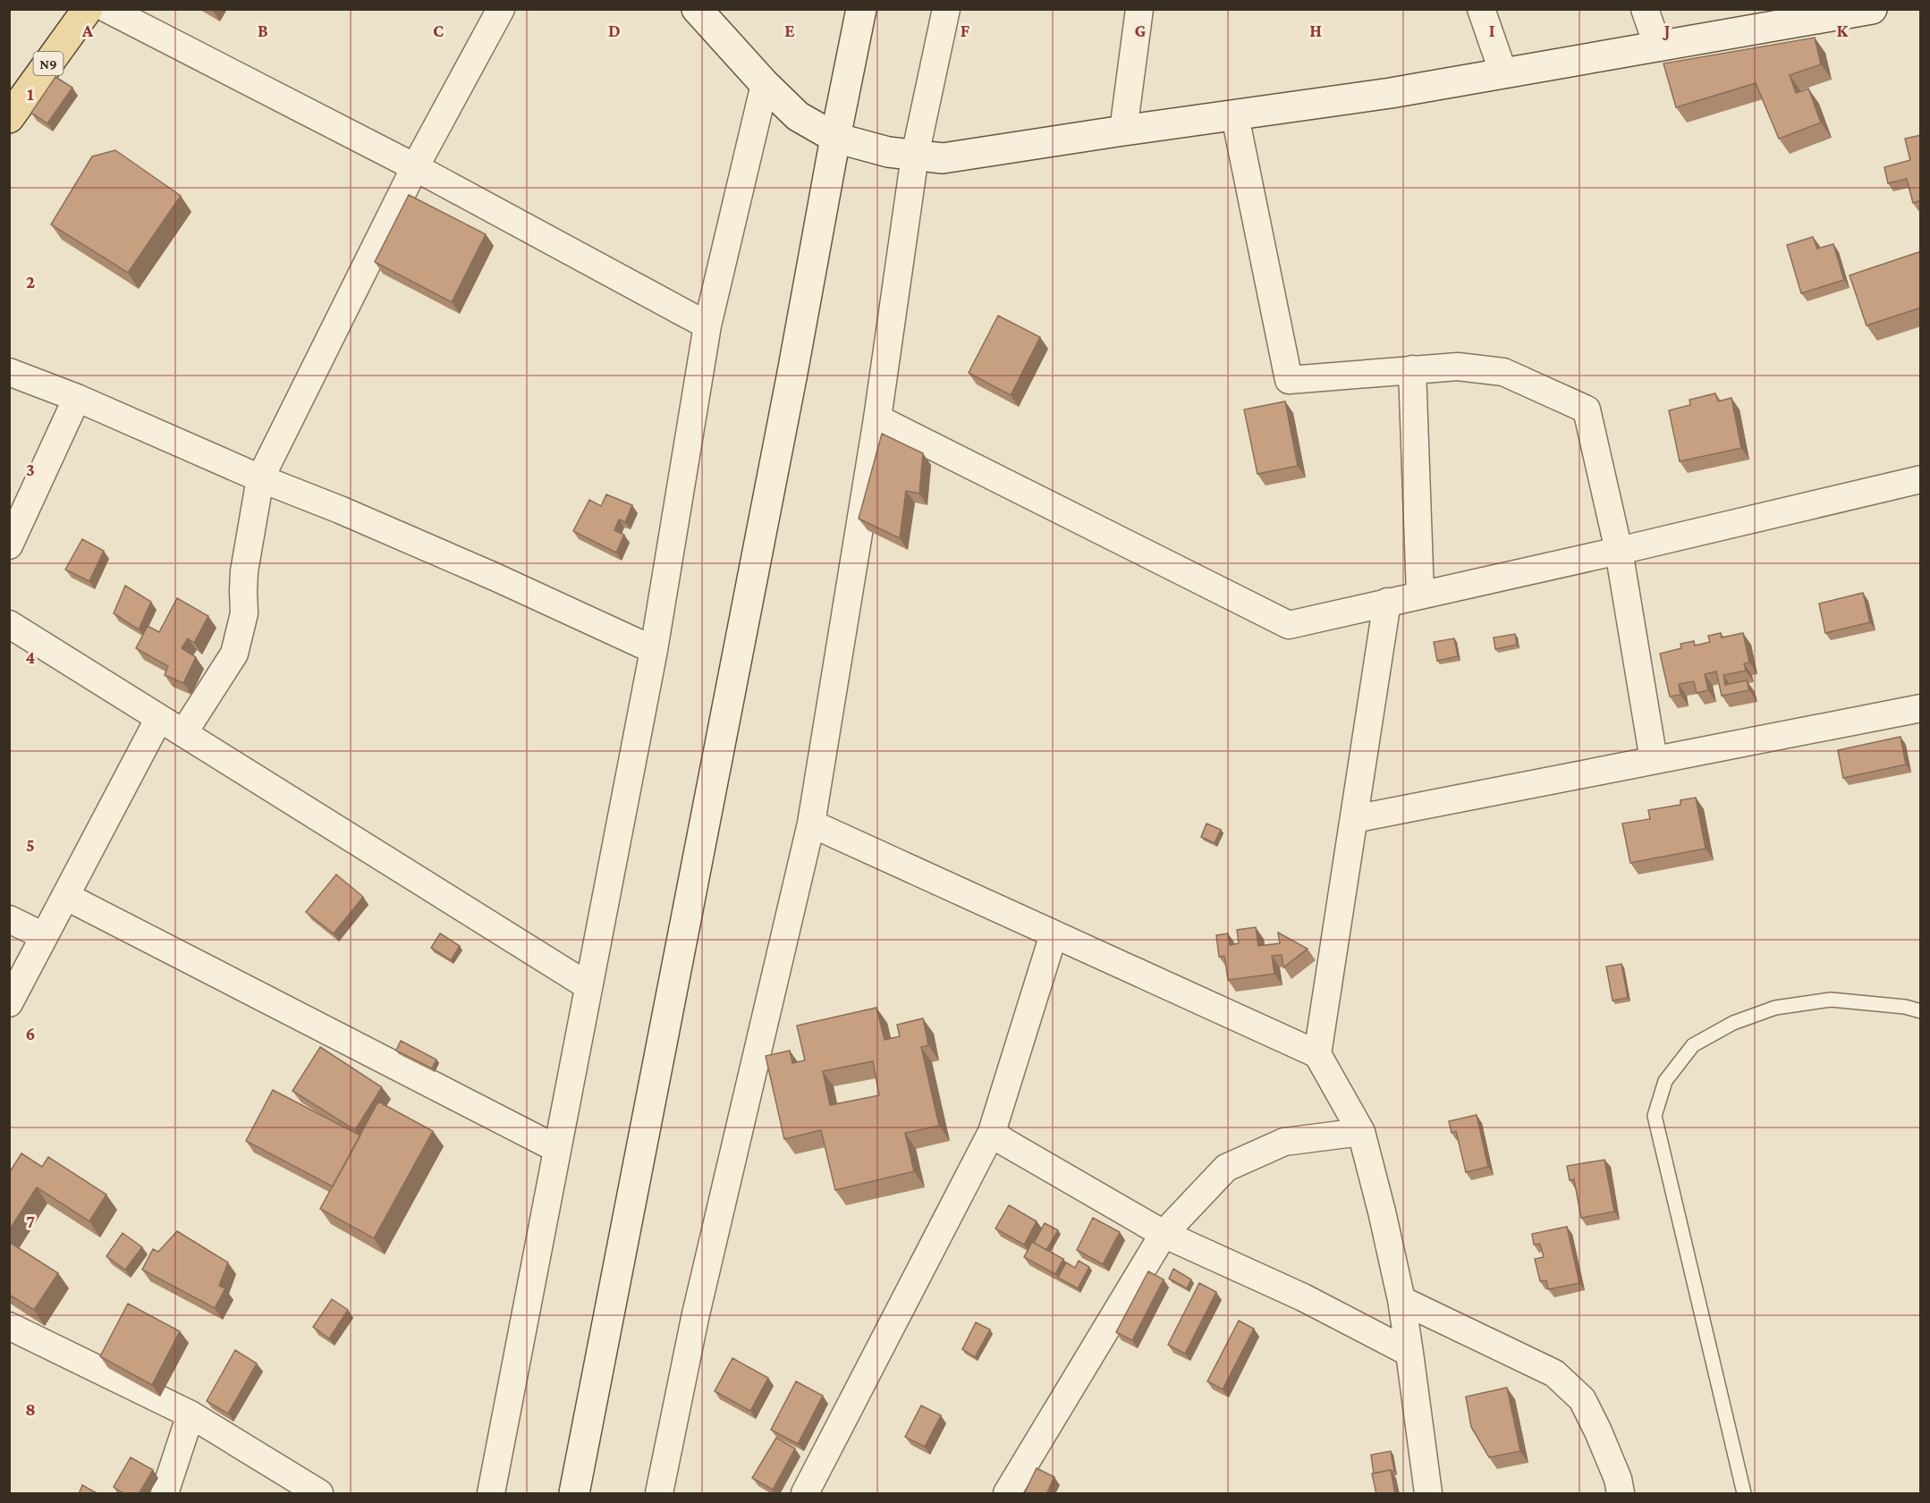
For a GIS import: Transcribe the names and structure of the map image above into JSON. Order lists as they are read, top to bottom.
{
  "streets": {
    "main road": ["N9"]
  },
  "grid": {
    "columns": [
      "A",
      "B",
      "C",
      "D",
      "E",
      "F",
      "G",
      "H",
      "I",
      "J",
      "K"
    ],
    "rows": [
      "1",
      "2",
      "3",
      "4",
      "5",
      "6",
      "7",
      "8"
    ]
  }
}
